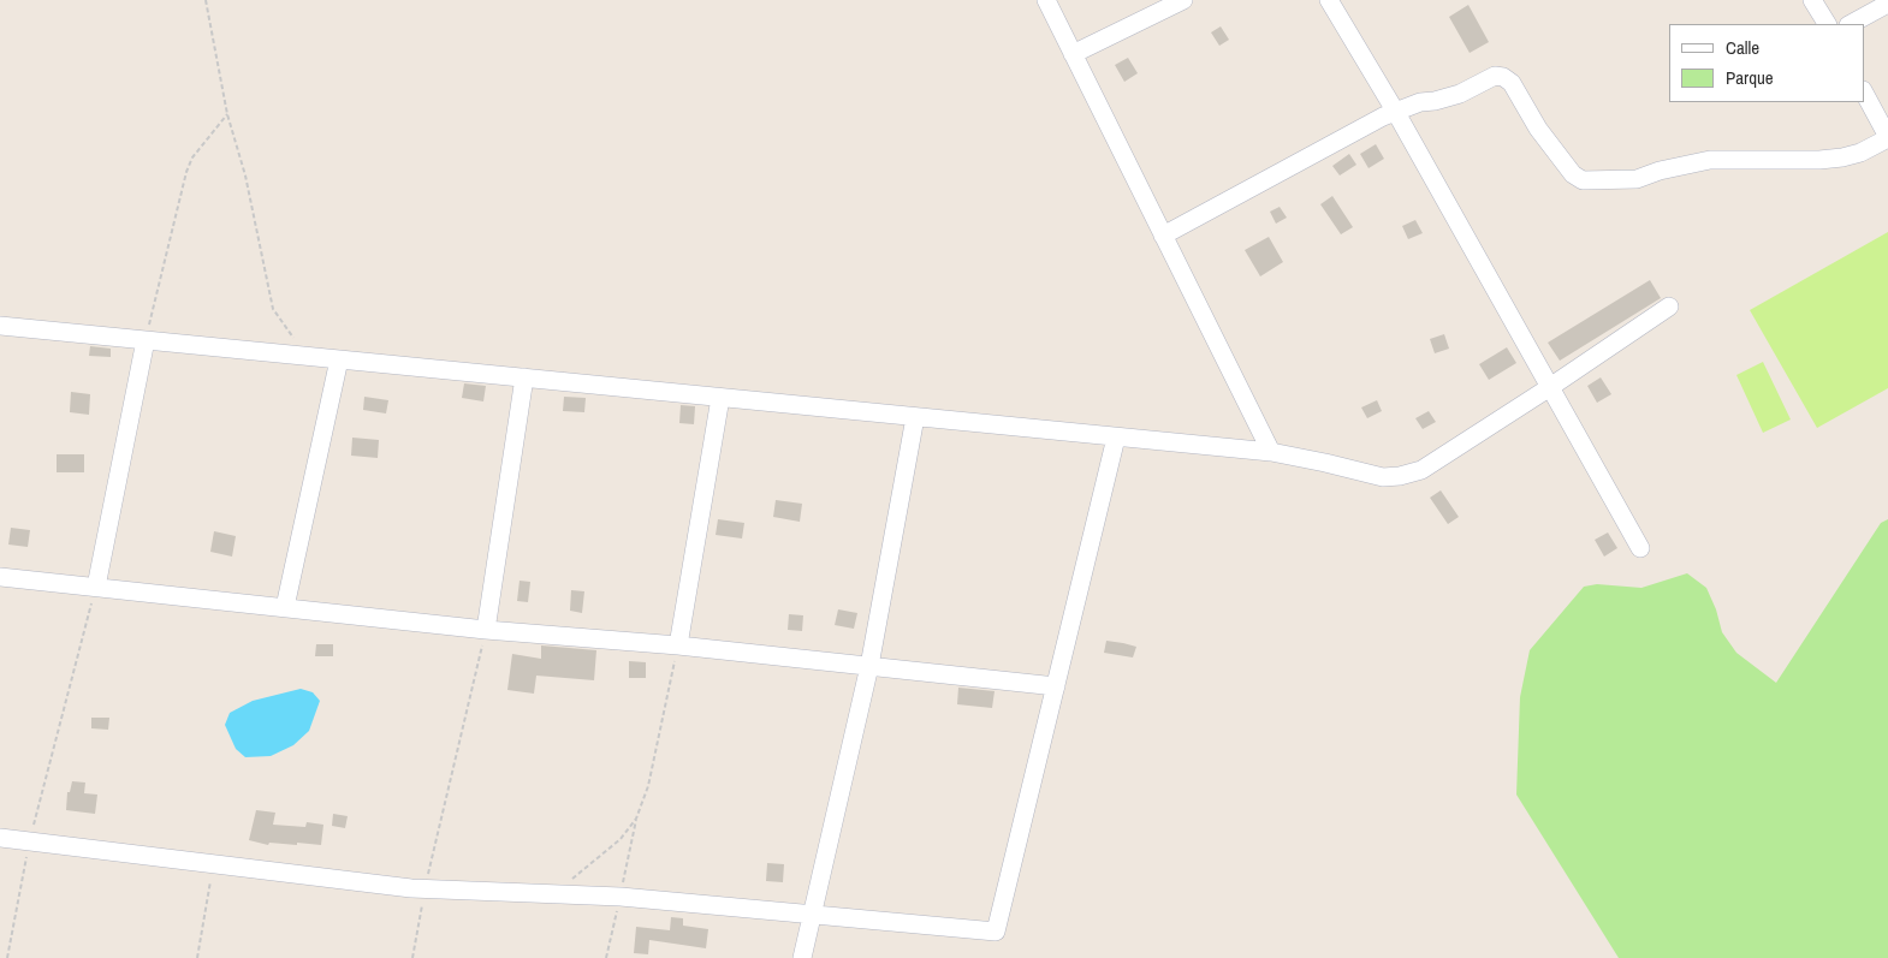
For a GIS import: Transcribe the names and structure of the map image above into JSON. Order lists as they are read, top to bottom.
{
  "legend": ["Calle", "Parque"]
}
